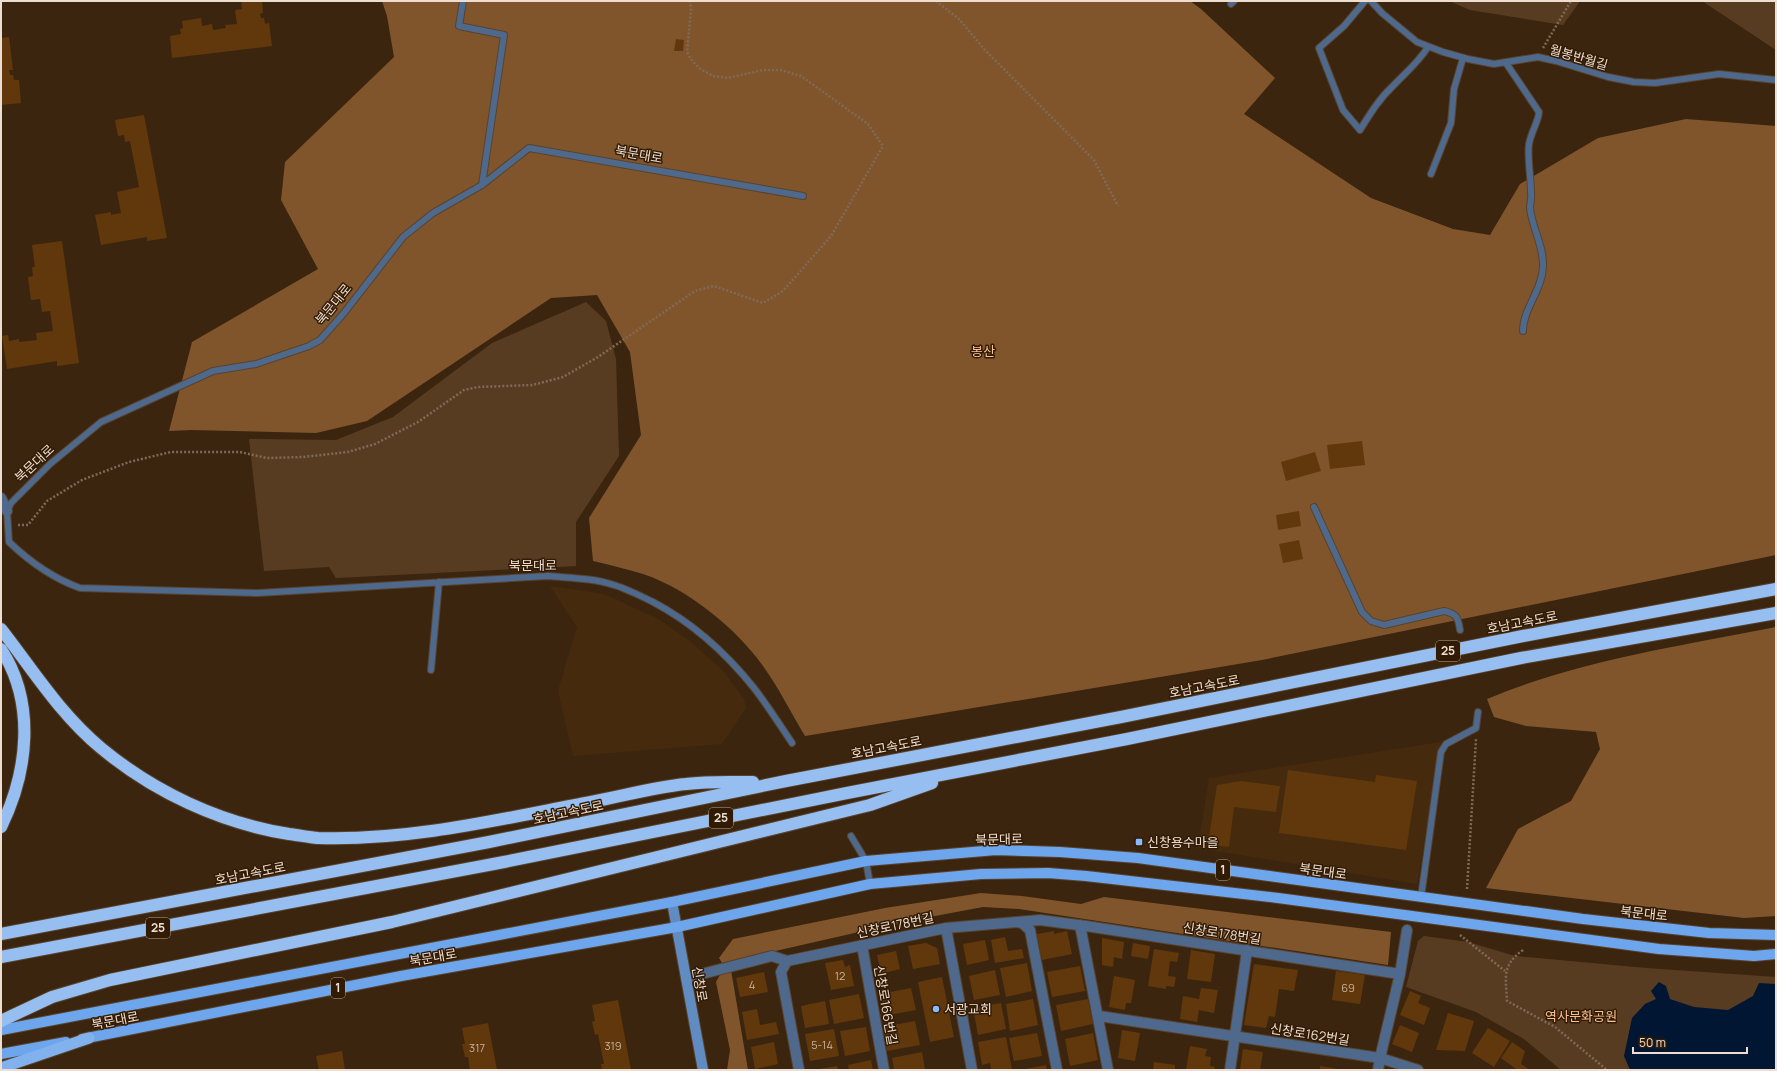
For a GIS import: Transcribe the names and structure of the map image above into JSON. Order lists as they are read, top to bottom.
{
  "streets": {
    "highway": ["호남고속도로", "25"],
    "main road": ["북문대로", "1", "신창로"],
    "street": ["신창로178번길", "신창로166번길", "신창로162번길"],
    "lane": ["월봉반월길"]
  },
  "crossings": [
    ["북문대로", "신창로"],
    ["신창로178번길", "신창로166번길"]
  ],
  "parks": ["봉산", "역사문화공원"],
  "places": {
    "transit": ["신창용수마을"],
    "other": ["서광교회"]
  },
  "house_numbers": [
    "12",
    "4",
    "69",
    "5-14",
    "319",
    "317"
  ],
  "scale_bar": "50 m"
}
